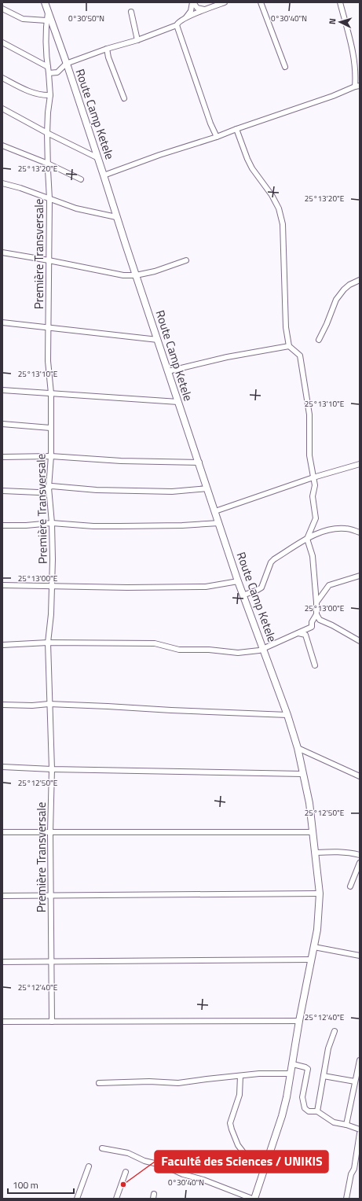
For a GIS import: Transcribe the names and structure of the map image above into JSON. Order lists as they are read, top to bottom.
{
  "streets": {
    "street": ["Route Camp Ketele", "Première Transversale"]
  },
  "crossings": [
    ["Route Camp Ketele", "Première Transversale"]
  ],
  "places": ["Faculté des Sciences / UNIKIS"],
  "scale_bar": "100 m",
  "north": "left",
  "coordinates": [
    "0°30'50\"N",
    "0°30'40\"N",
    "25°13'20\"E",
    "25°13'10\"E",
    "25°13'00\"E",
    "25°12'50\"E",
    "25°12'40\"E"
  ]
}
